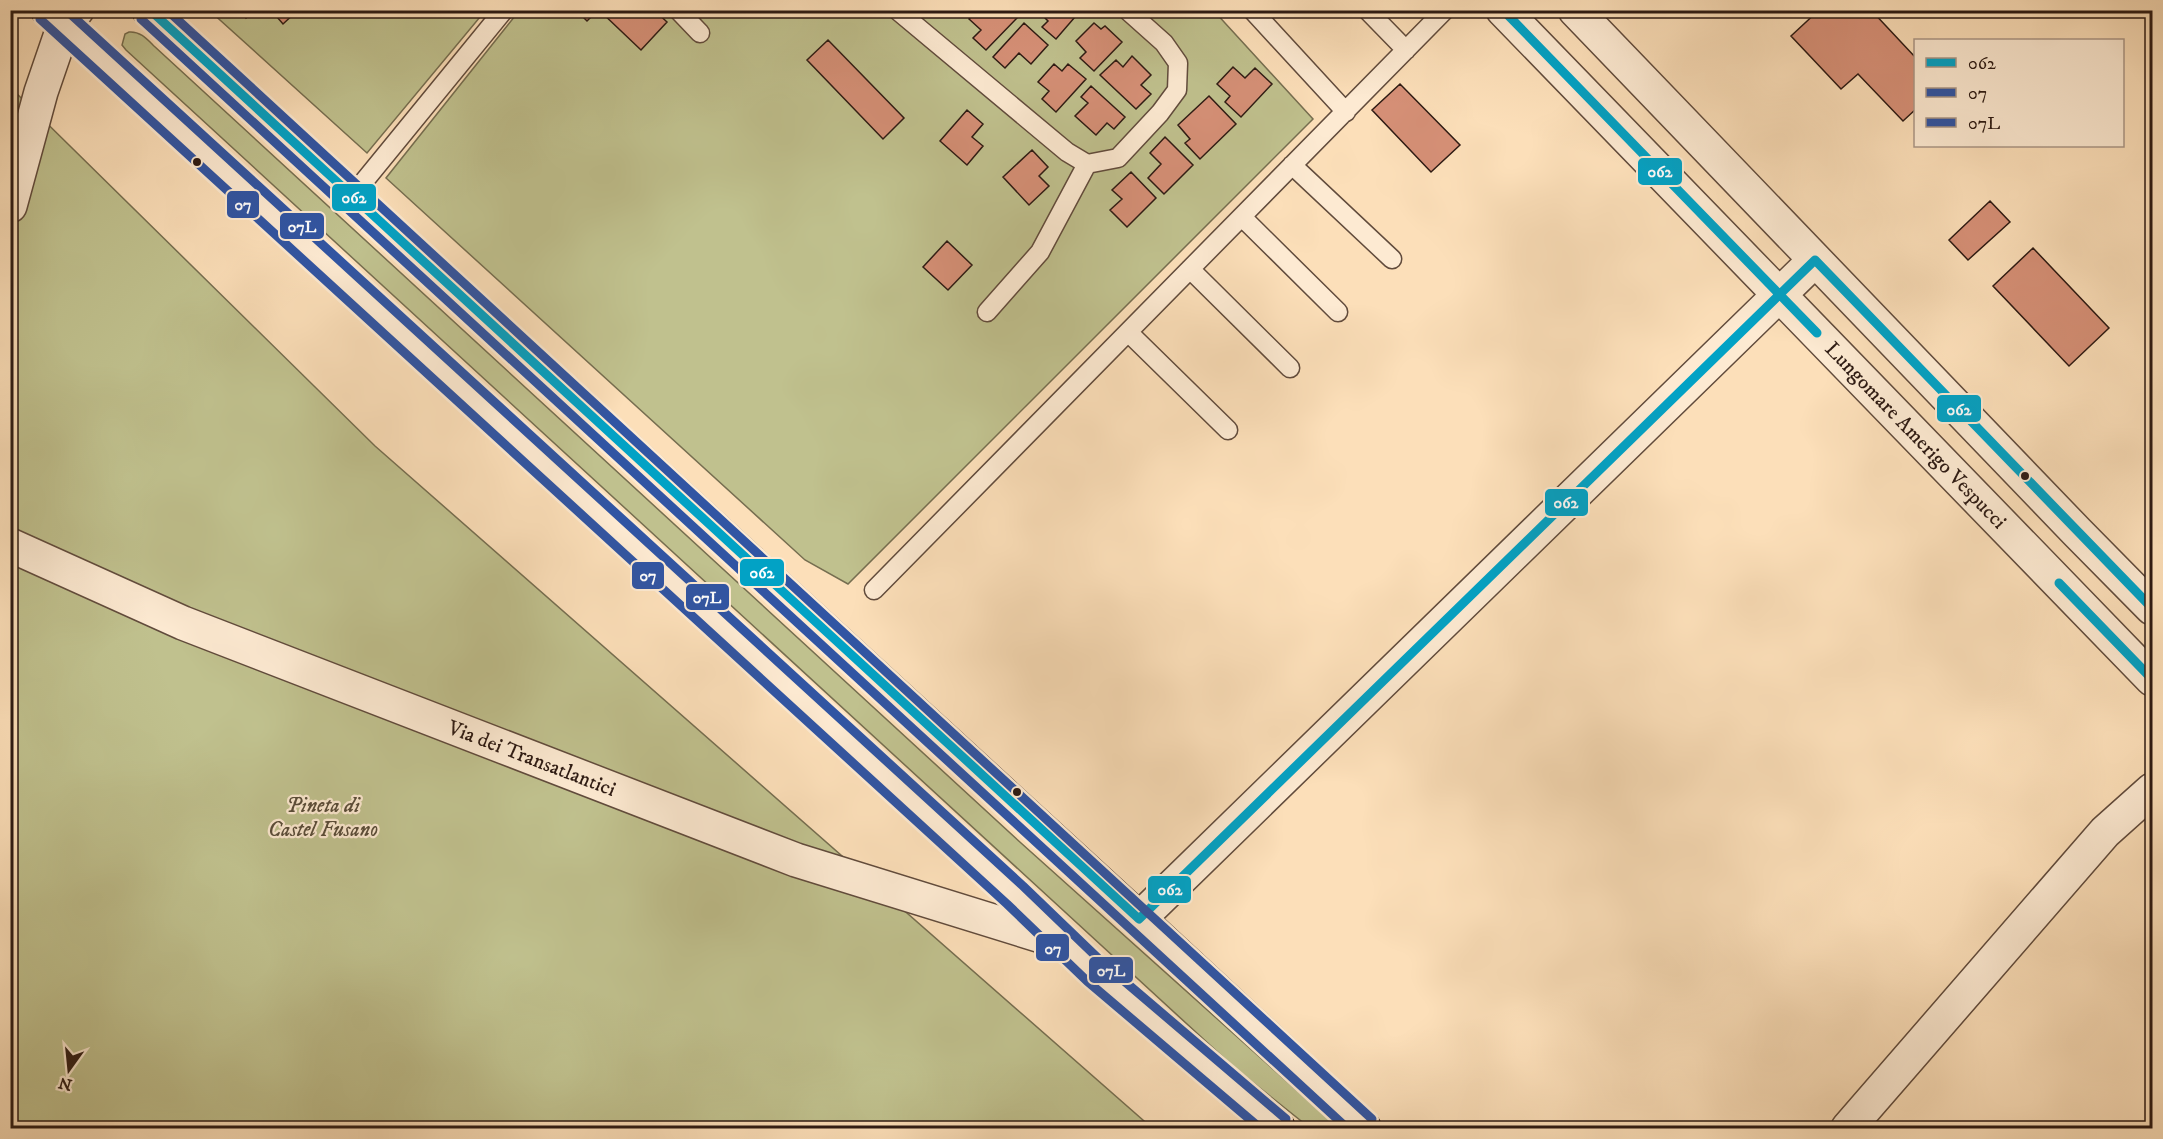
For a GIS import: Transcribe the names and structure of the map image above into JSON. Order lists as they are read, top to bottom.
{
  "streets": {
    "street": ["Lungomare Amerigo Vespucci", "Via dei Transatlantici"]
  },
  "parks": ["Pineta di Castel Fusano"],
  "lines": ["transit line 062", "transit line 07L", "transit line 07"],
  "legend": ["062", "07", "07L"],
  "north": "bottom"
}
